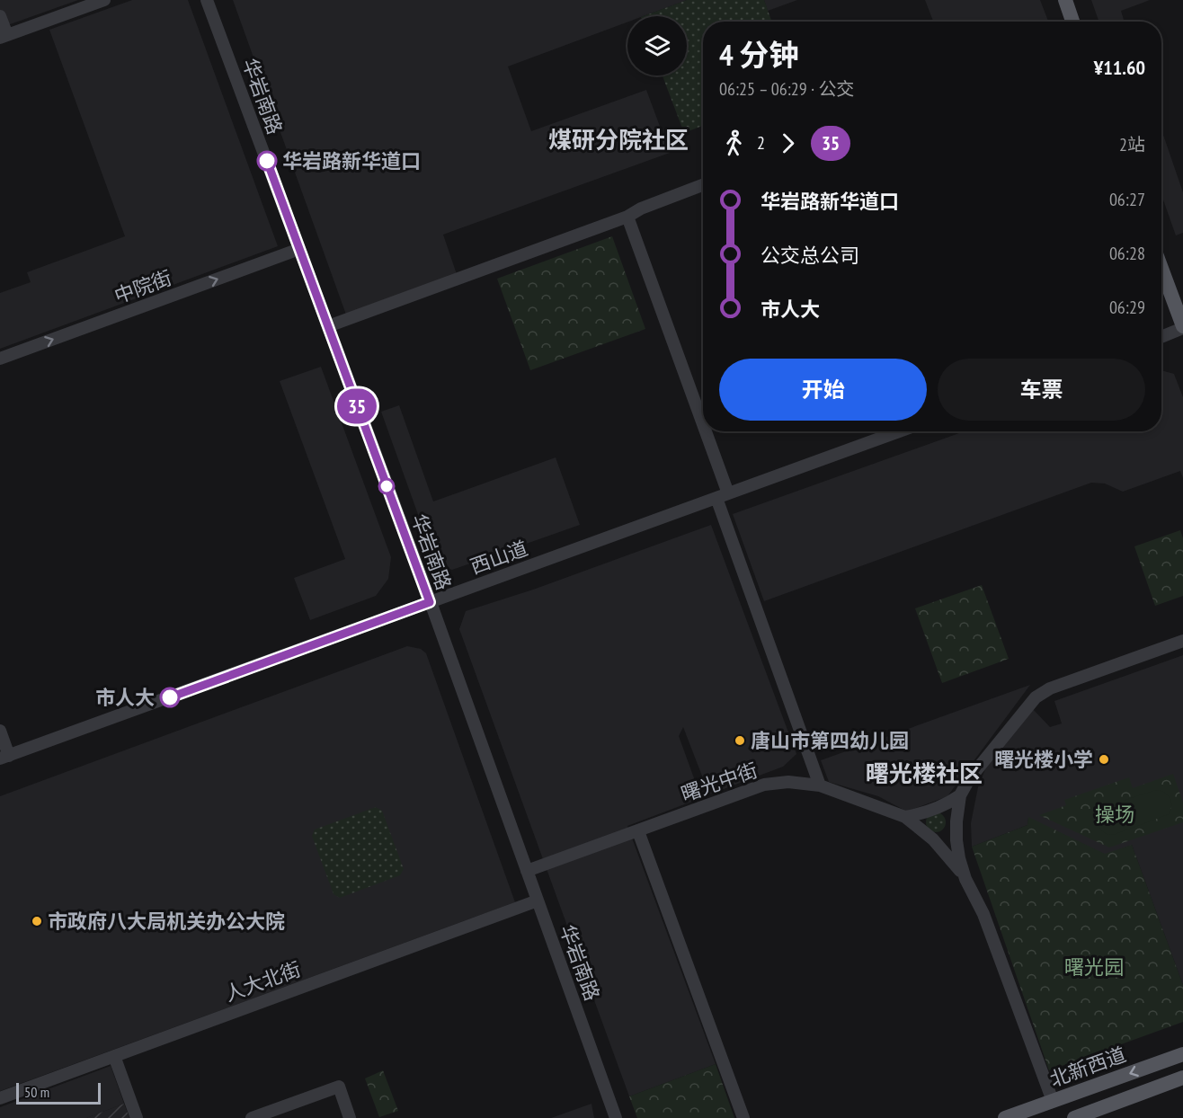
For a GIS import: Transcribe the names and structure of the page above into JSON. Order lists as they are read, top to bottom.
{
  "streets": {
    "main road": ["北新西道"],
    "street": [
      "华岩南路",
      "中院街",
      "西山道",
      "曙光中街",
      "人大北街"
    ]
  },
  "crossings": [
    ["华岩南路", "中院街"],
    ["华岩南路", "西山道"],
    ["华岩南路", "曙光中街"],
    ["华岩南路", "人大北街"],
    ["曙光中街", "北新西道"]
  ],
  "one_way": ["中院街"],
  "districts": ["煤研分院社区", "曙光楼社区"],
  "parks": ["操场", "曙光园"],
  "places": [
    "华岩路新华道口",
    "市人大",
    "唐山市第四幼儿园",
    "曙光楼小学",
    "市政府八大局机关办公大院"
  ],
  "lines": ["bus line 35"],
  "scale_bar": "50 m",
  "page": {
    "on_map": "35",
    "heading": ["4 分钟", "06:25 – 06:29 · 公交", "¥11.60"],
    "legs": ["2", "35", "2站"],
    "list": [
      {
        "name": "华岩路新华道口",
        "value": "06:27"
      },
      {
        "name": "公交总公司",
        "value": "06:28"
      },
      {
        "name": "市人大",
        "value": "06:29"
      }
    ],
    "buttons": ["开始", "车票"],
    "scale": "50 m"
  }
}
